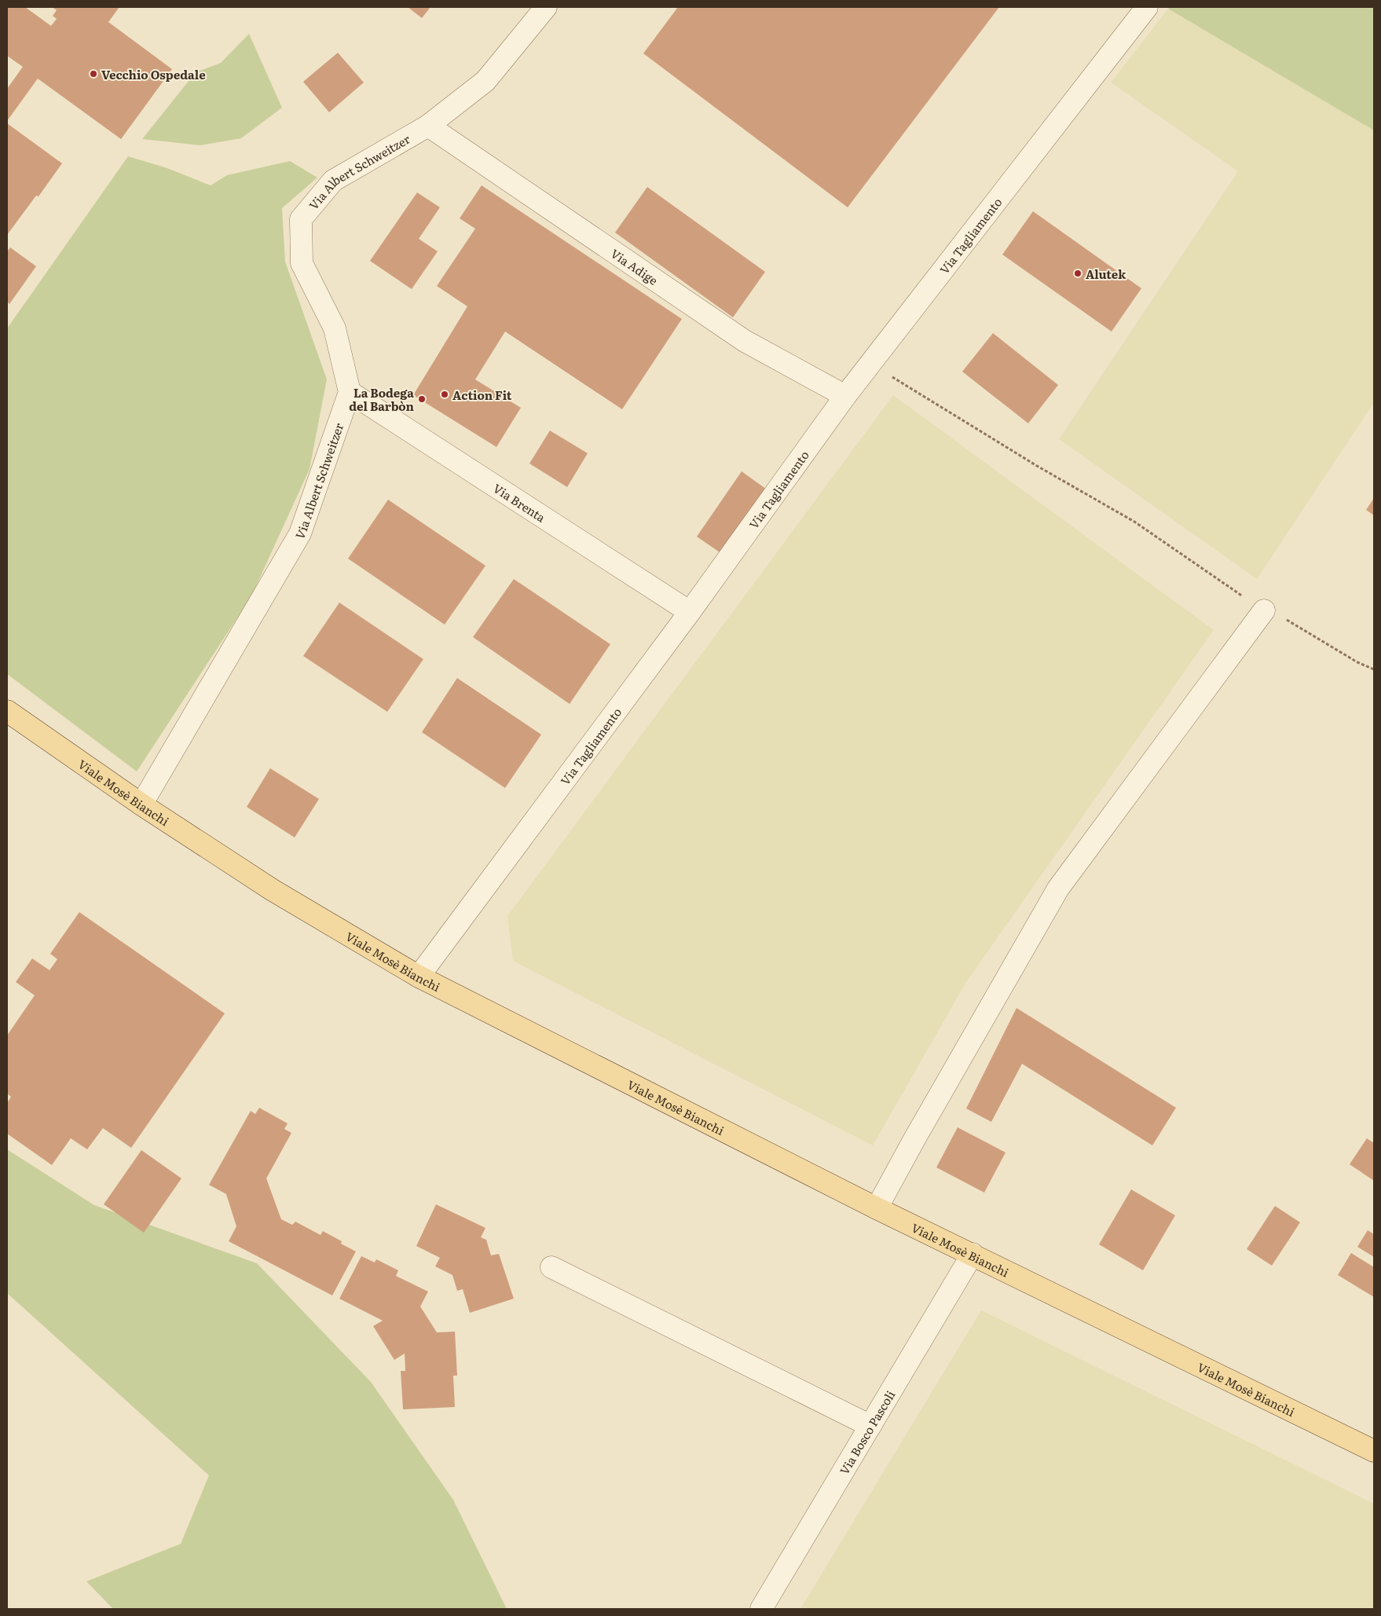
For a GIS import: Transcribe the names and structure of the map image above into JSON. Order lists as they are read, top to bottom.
{
  "streets": {
    "main road": ["Viale Mosè Bianchi"],
    "street": [
      "Via Albert Schweitzer",
      "Via Tagliamento",
      "Via Adige",
      "Via Brenta",
      "Via Bosco Pascoli"
    ]
  },
  "crossings": [
    ["Via Albert Schweitzer", "Via Adige"],
    ["Via Albert Schweitzer", "Via Brenta"],
    ["Via Albert Schweitzer", "Viale Mosè Bianchi"],
    ["Via Tagliamento", "Via Adige"],
    ["Via Tagliamento", "Via Brenta"],
    ["Via Tagliamento", "Viale Mosè Bianchi"],
    ["Viale Mosè Bianchi", "Via Bosco Pascoli"]
  ],
  "places": [
    "Vecchio Ospedale",
    "Alutek",
    "Action Fit",
    "La Bodega del Barbòn"
  ]
}
